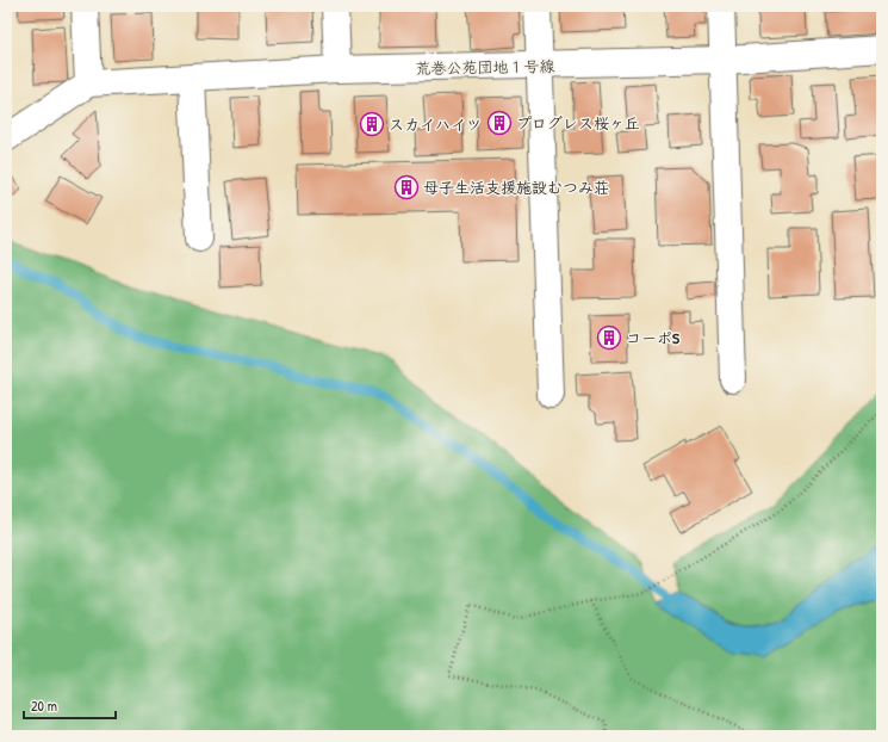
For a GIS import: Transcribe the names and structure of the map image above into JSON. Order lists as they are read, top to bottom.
{
  "streets": {
    "street": ["荒巻公苑団地１号線"]
  },
  "places": {
    "building": [
      "プログレス桜ヶ丘",
      "スカイハイツ",
      "母子生活支援施設むつみ荘",
      "コーポS"
    ]
  },
  "scale_bar": "20 m"
}
